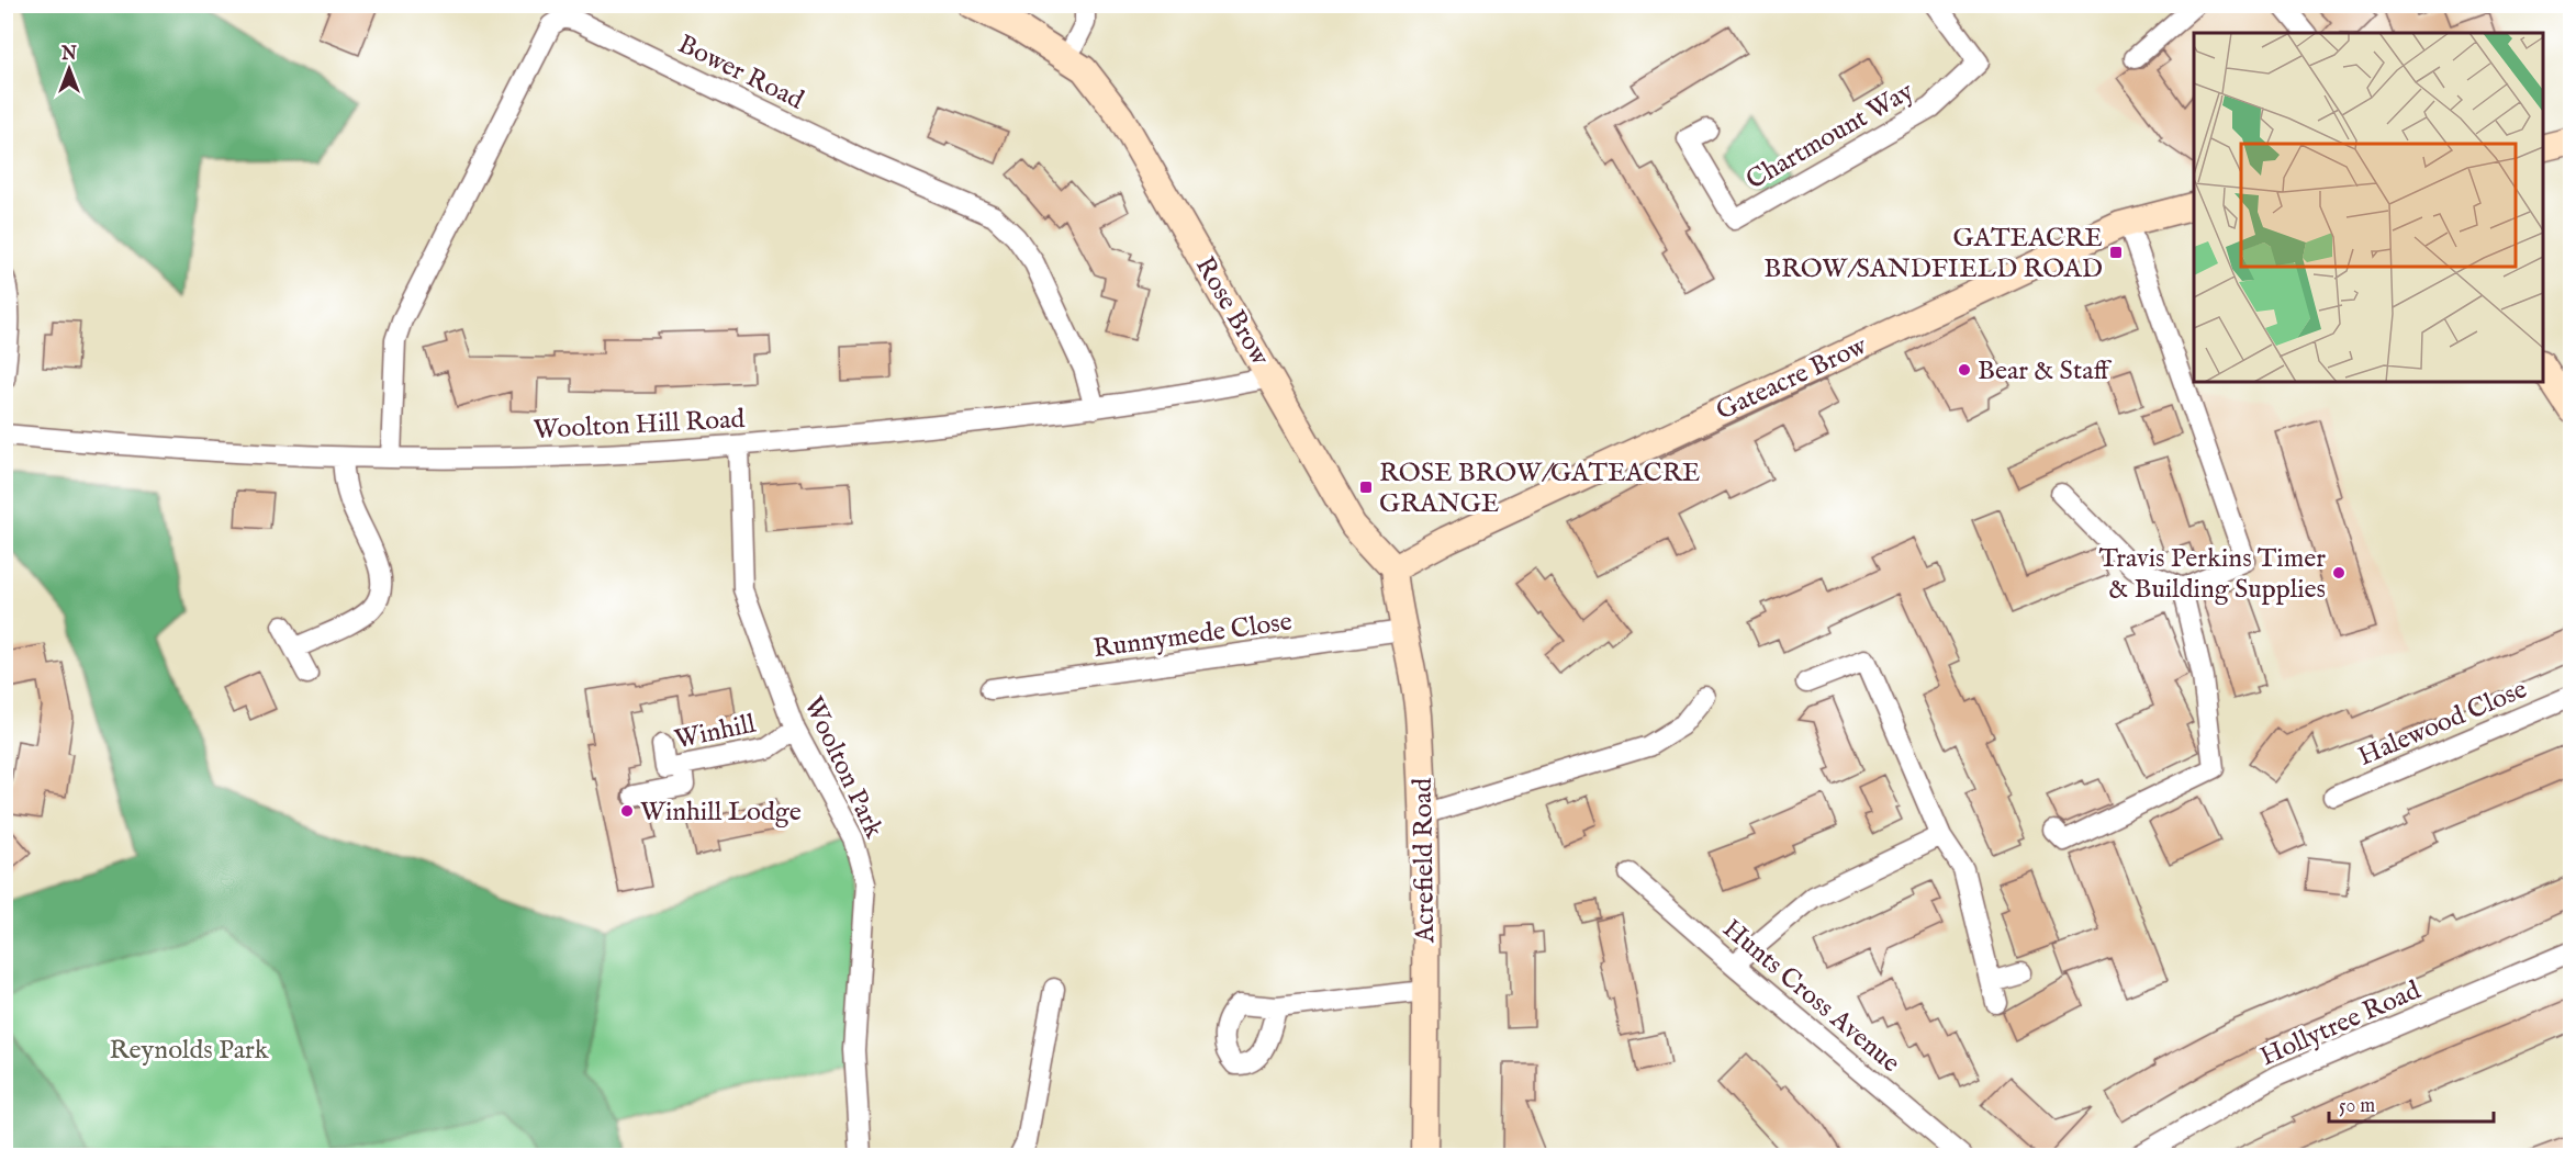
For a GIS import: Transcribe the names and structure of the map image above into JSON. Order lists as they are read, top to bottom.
{
  "streets": {
    "main road": ["Rose Brow", "Gateacre Brow", "Acrefield Road"],
    "street": [
      "Bower Road",
      "Chartmount Way",
      "Woolton Hill Road",
      "Runnymede Close",
      "Halewood Close",
      "Winhill",
      "Woolton Park",
      "Hunts Cross Avenue",
      "Hollytree Road"
    ]
  },
  "crossings": [
    ["Bower Road", "Woolton Hill Road"],
    ["Rose Brow", "Gateacre Brow"],
    ["Rose Brow", "Woolton Hill Road"],
    ["Rose Brow", "Acrefield Road"],
    ["Gateacre Brow", "Acrefield Road"],
    ["Woolton Hill Road", "Woolton Park"],
    ["Runnymede Close", "Acrefield Road"],
    ["Winhill", "Woolton Park"]
  ],
  "parks": ["Reynolds Park"],
  "places": {
    "transit": ["GATEACRE BROW/SANDFIELD ROAD", "ROSE BROW/GATEACRE GRANGE"],
    "other": ["Bear & Staff", "Travis Perkins Timer & Building Supplies", "Winhill Lodge"]
  },
  "scale_bar": "50 m",
  "north": "top"
}
